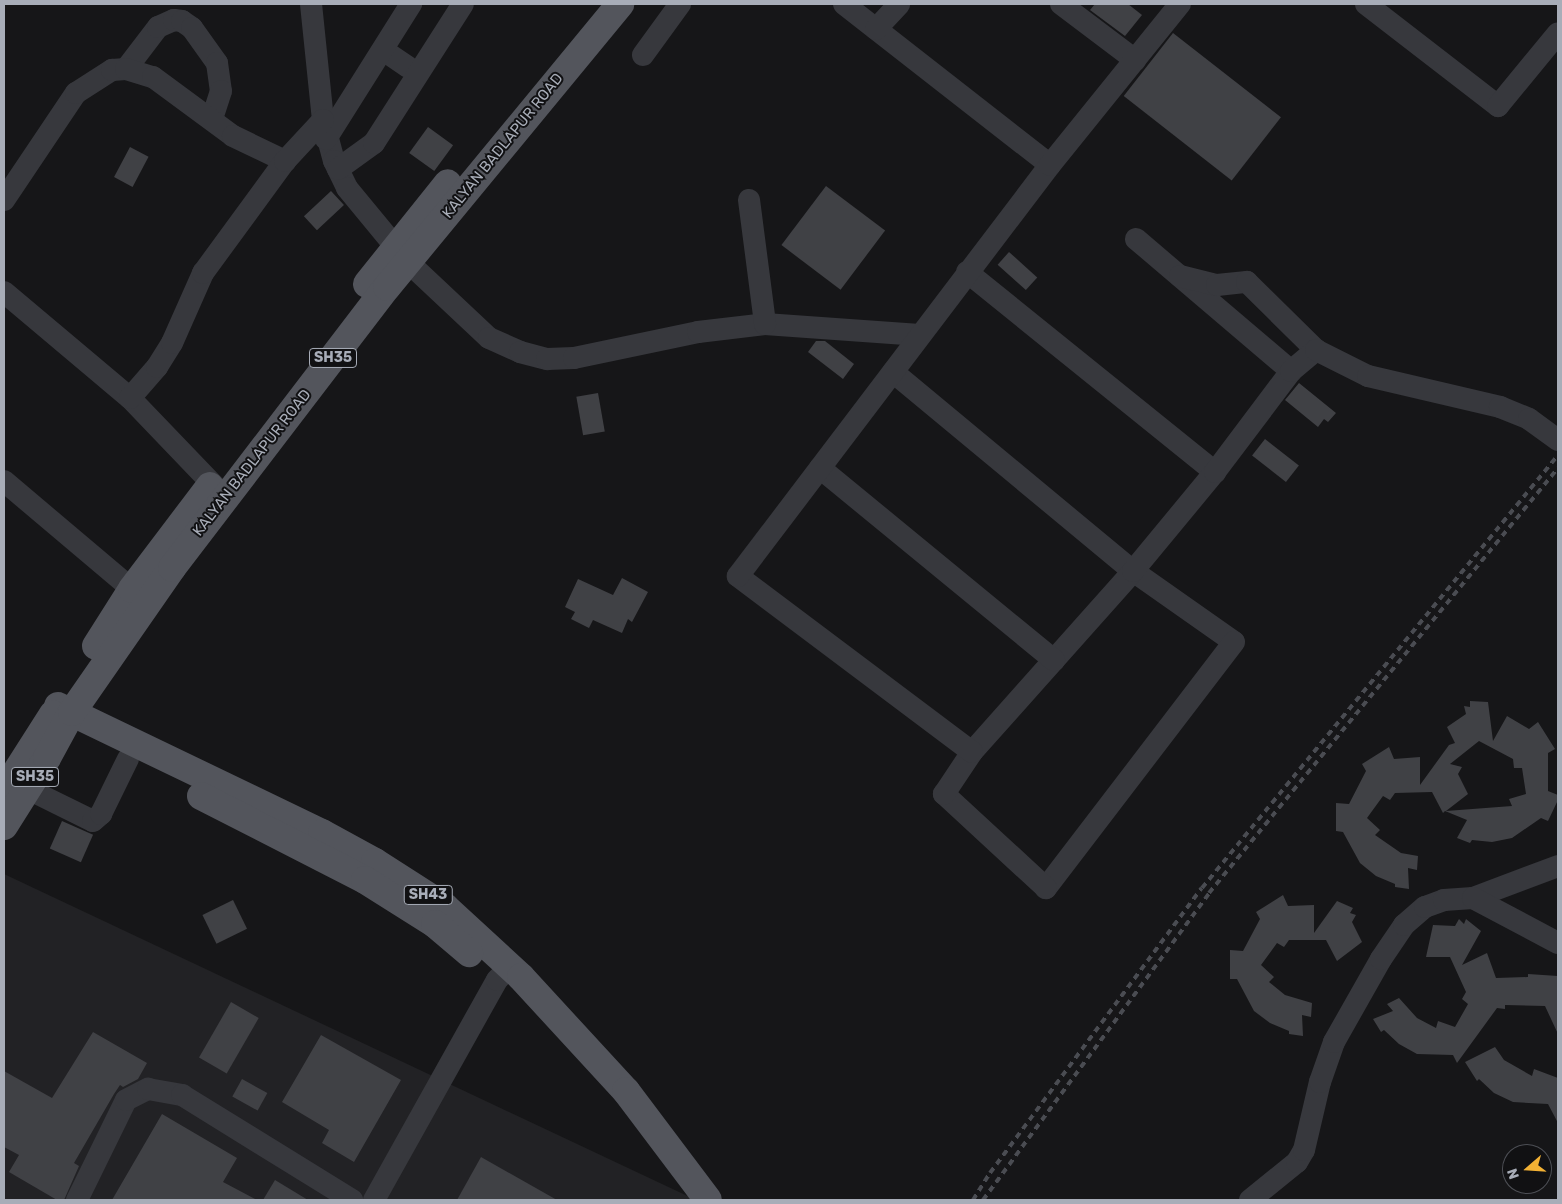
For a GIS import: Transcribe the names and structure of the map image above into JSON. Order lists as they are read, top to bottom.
{
  "streets": {
    "main road": ["KALYAN BADLAPUR ROAD", "SH35", "SH43"]
  },
  "crossings": [
    ["KALYAN BADLAPUR ROAD", "SH43"]
  ],
  "north": "left"
}
